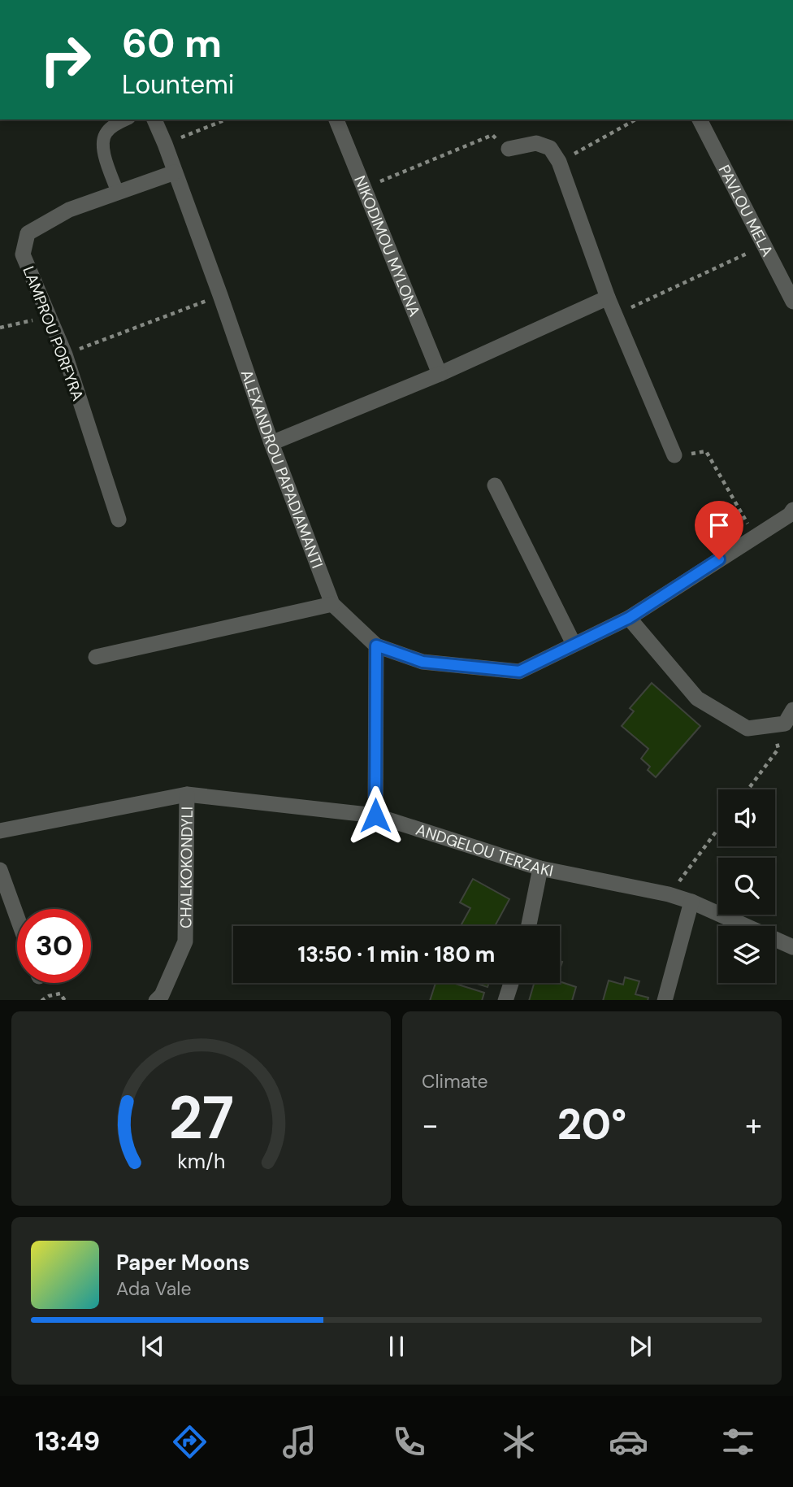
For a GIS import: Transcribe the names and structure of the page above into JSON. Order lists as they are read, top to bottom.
{
  "streets": {
    "street": [
      "PAVLOU MELA",
      "NIKODIMOU MYLONA",
      "LAMPROU PORFYRA",
      "ALEXANDROU PAPADIAMANTI",
      "ANDGELOU TERZAKI",
      "CHALKOKONDYLI"
    ]
  },
  "crossings": [
    ["LAMPROU PORFYRA", "ALEXANDROU PAPADIAMANTI"],
    ["ANDGELOU TERZAKI", "CHALKOKONDYLI"]
  ],
  "page": {
    "turn": ["60 m", "Lountemi"],
    "limit": "30",
    "trip": "13:50 · 1 min · 180 m",
    "tile": "Climate",
    "heat": ["−", "20°", "+"],
    "song": ["Paper Moons", "Ada Vale"],
    "tabs": "13:49",
    "gauge": ["27", "km/h"]
  }
}
